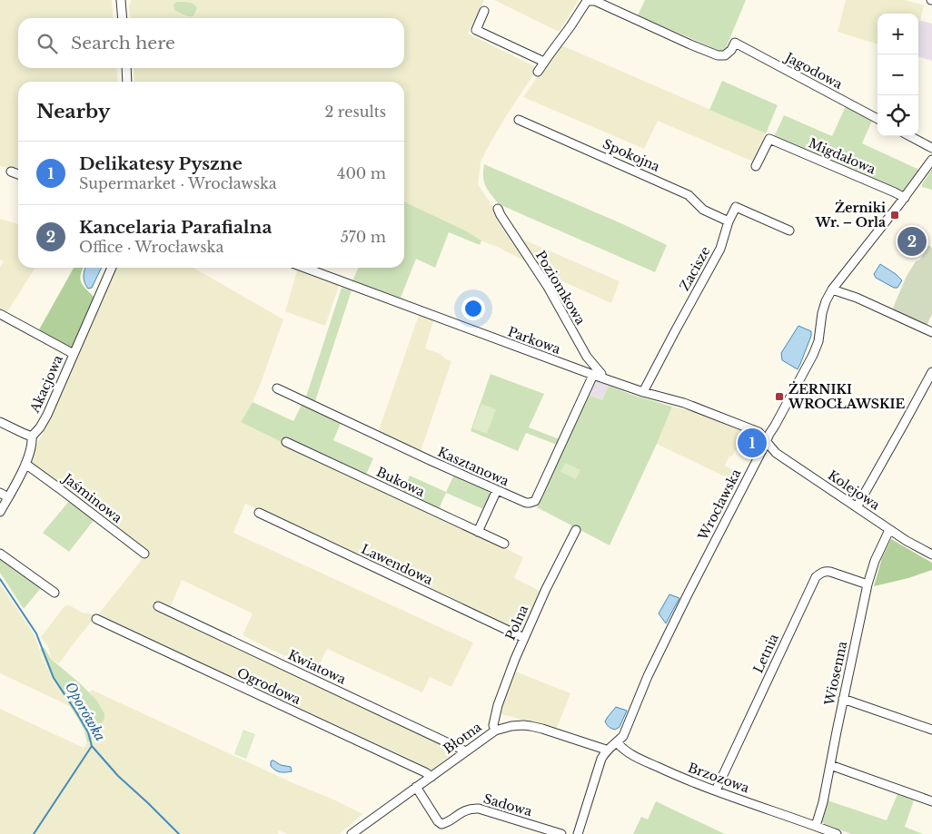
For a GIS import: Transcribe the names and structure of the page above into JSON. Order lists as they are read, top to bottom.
{
  "streets": {
    "street": [
      "Jagodowa",
      "Spokojna",
      "Migdałowa",
      "Zacisze",
      "Poziomkowa",
      "Parkowa",
      "Akacjowa",
      "Kasztanowa",
      "Bukowa",
      "Kolejowa",
      "Jaśminowa",
      "Wrocławska",
      "Lawendowa",
      "Polna",
      "Letnia",
      "Kwiatowa",
      "Wiosenna",
      "Ogrodowa",
      "Błotna",
      "Brzozowa",
      "Sadowa"
    ]
  },
  "crossings": [
    ["Spokojna", "Zacisze"],
    ["Migdałowa", "Wrocławska"],
    ["Zacisze", "Parkowa"],
    ["Poziomkowa", "Parkowa"],
    ["Poziomkowa", "Kasztanowa"],
    ["Parkowa", "Kasztanowa"],
    ["Parkowa", "Kolejowa"],
    ["Parkowa", "Wrocławska"],
    ["Akacjowa", "Jaśminowa"],
    ["Kolejowa", "Wrocławska"],
    ["Kolejowa", "Wiosenna"],
    ["Wrocławska", "Błotna"],
    ["Wrocławska", "Brzozowa"],
    ["Lawendowa", "Polna"],
    ["Polna", "Błotna"],
    ["Letnia", "Wiosenna"],
    ["Letnia", "Brzozowa"],
    ["Kwiatowa", "Błotna"],
    ["Wiosenna", "Brzozowa"],
    ["Ogrodowa", "Błotna"],
    ["Błotna", "Sadowa"]
  ],
  "water": ["Oporówka"],
  "places": {
    "transit": ["Żerniki Wr. – Orla", "ŻERNIKI WROCŁAWSKIE"]
  },
  "page": {
    "map_buttons": ["+", "−"],
    "search": "Search here",
    "heading": ["Nearby", "2 results"],
    "list": [
      {
        "mark": "1",
        "name": "Delikatesy Pyszne",
        "note": "Supermarket · Wrocławska",
        "value": "400 m"
      },
      {
        "mark": "2",
        "name": "Kancelaria Parafialna",
        "note": "Office · Wrocławska",
        "value": "570 m"
      }
    ],
    "pins": ["2", "1"]
  }
}
